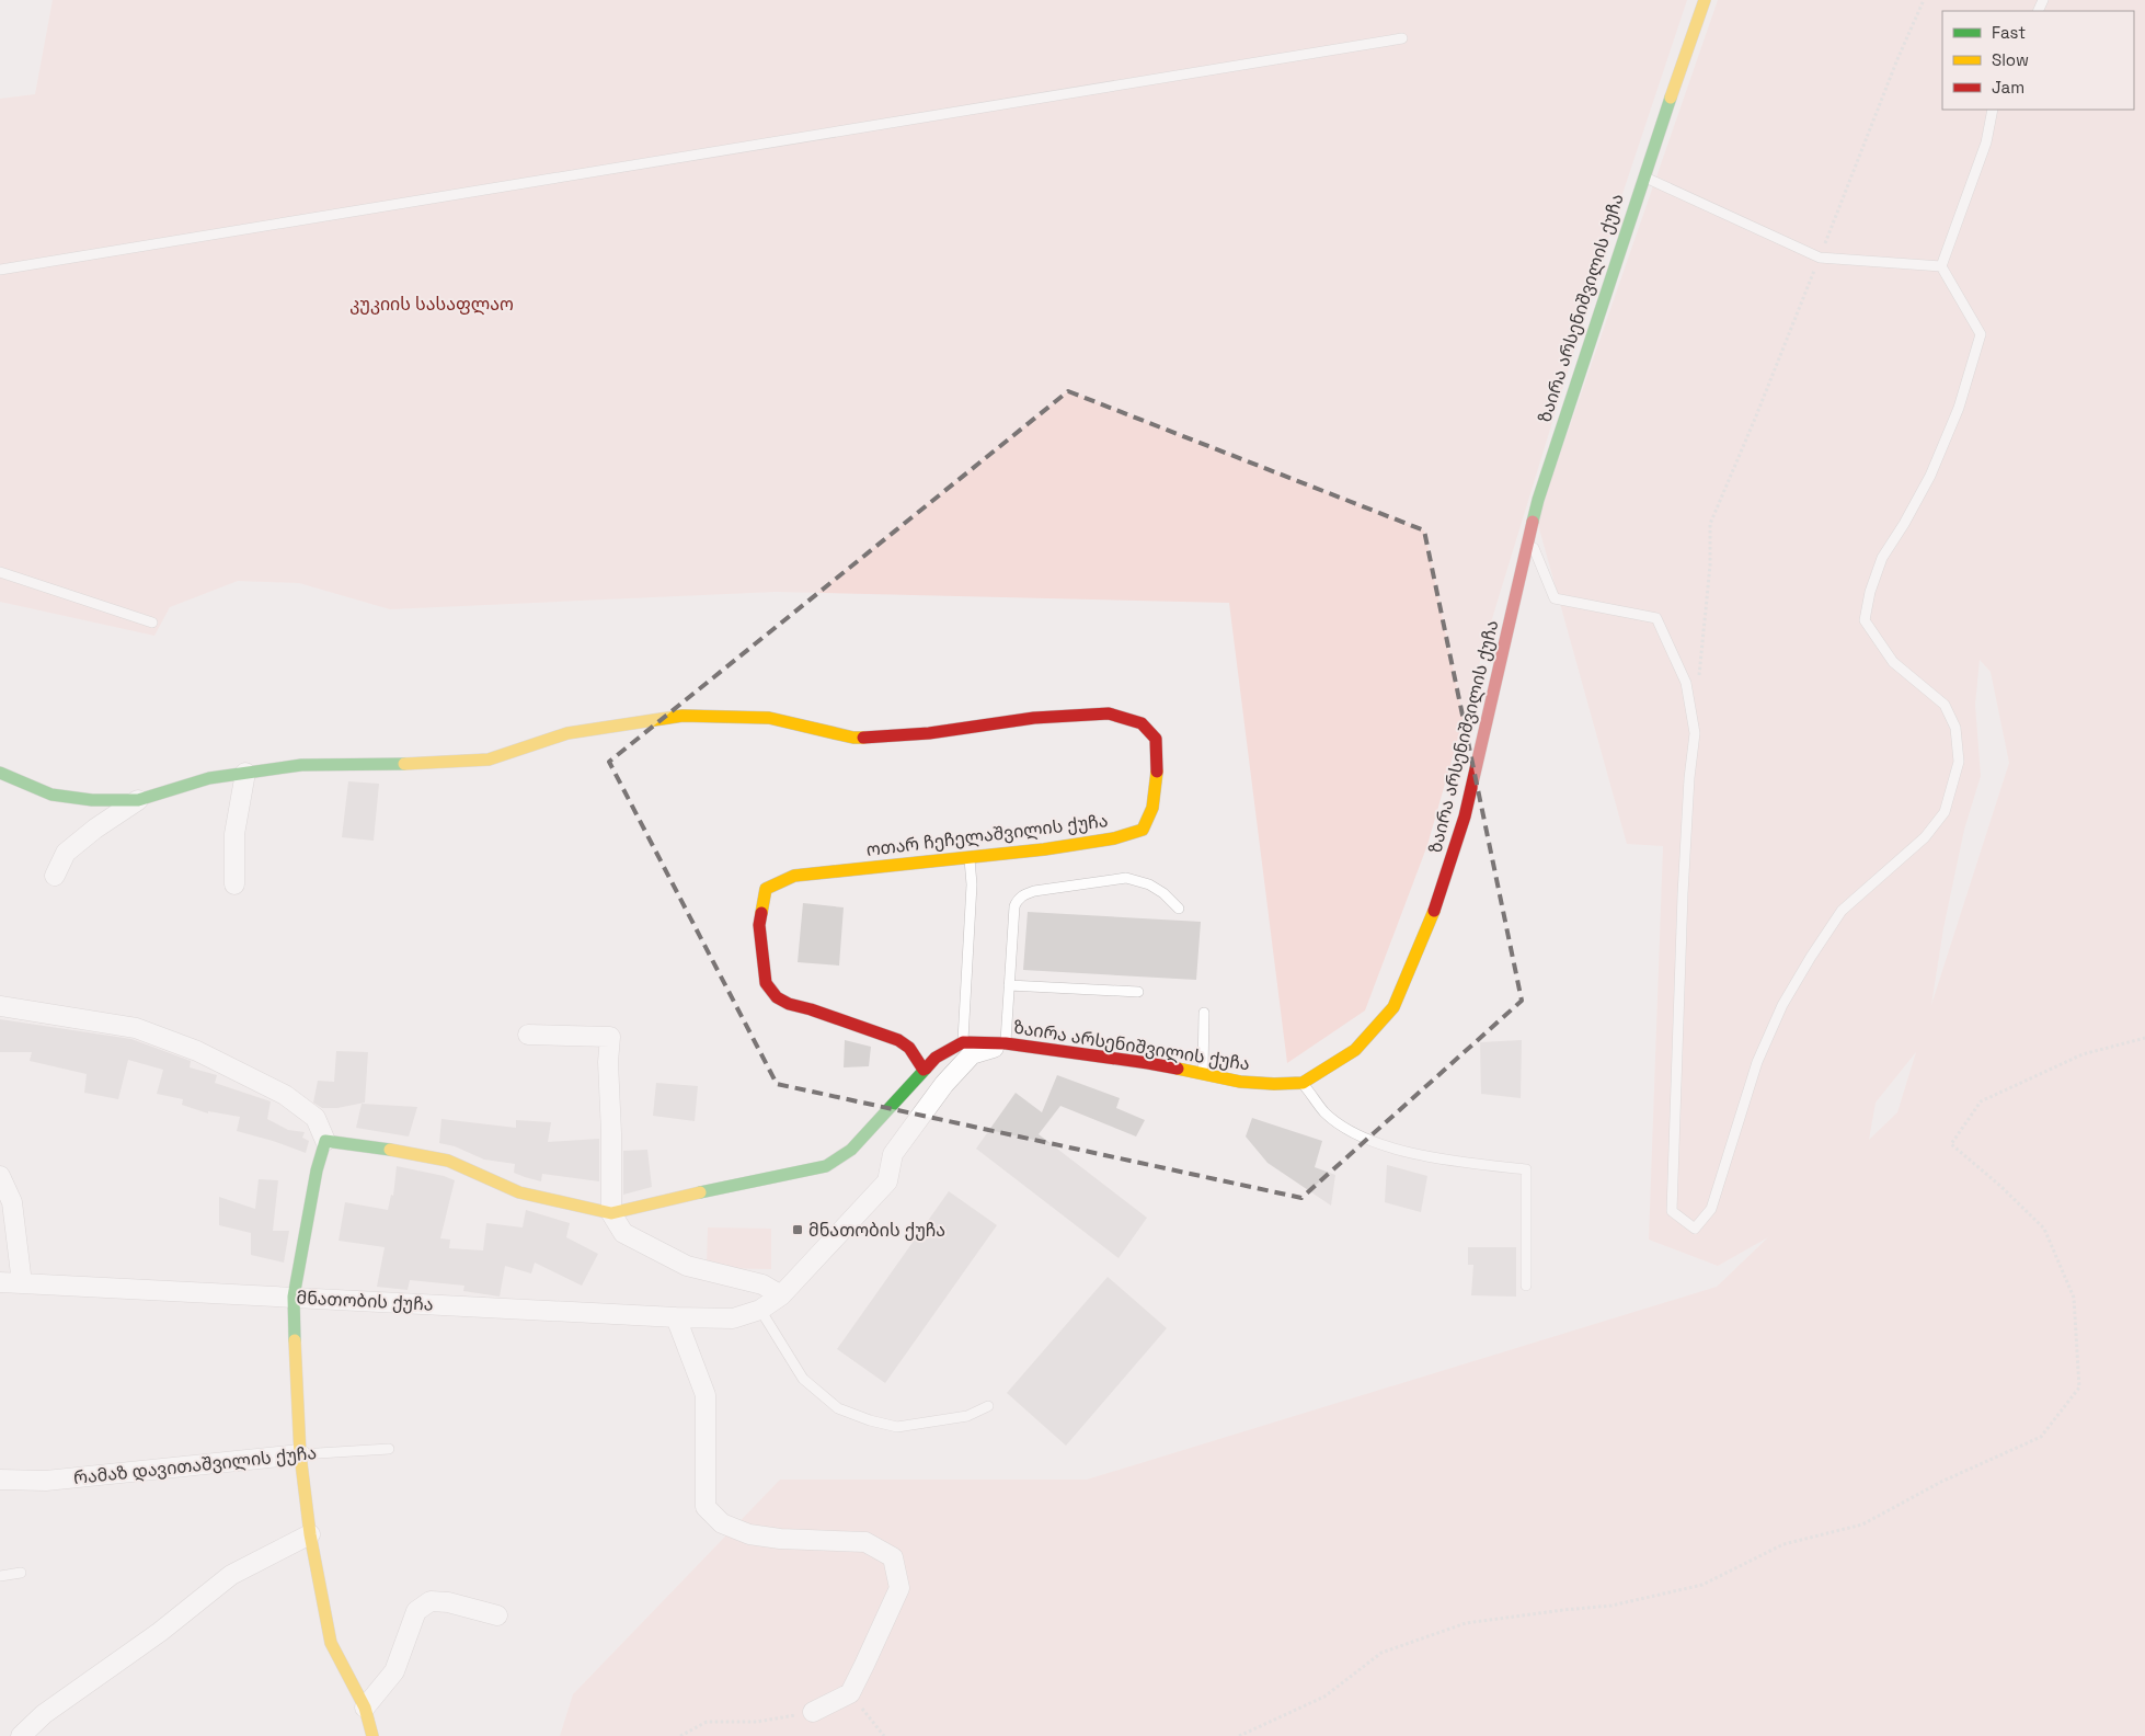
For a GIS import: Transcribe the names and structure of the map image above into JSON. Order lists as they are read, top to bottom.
{
  "streets": {
    "street": [
      "ზაირა არსენიშვილის ქუჩა",
      "ოთარ ჩეჩელაშვილის ქუჩა",
      "მნათობის ქუჩა",
      "რამაზ დავითაშვილის ქუჩა"
    ]
  },
  "crossings": [
    ["ზაირა არსენიშვილის ქუჩა", "მნათობის ქუჩა"]
  ],
  "parks": ["კუკიის სასაფლაო"],
  "places": {
    "transit": ["მნათობის ქუჩა"]
  },
  "legend": ["Fast", "Slow", "Jam"]
}
